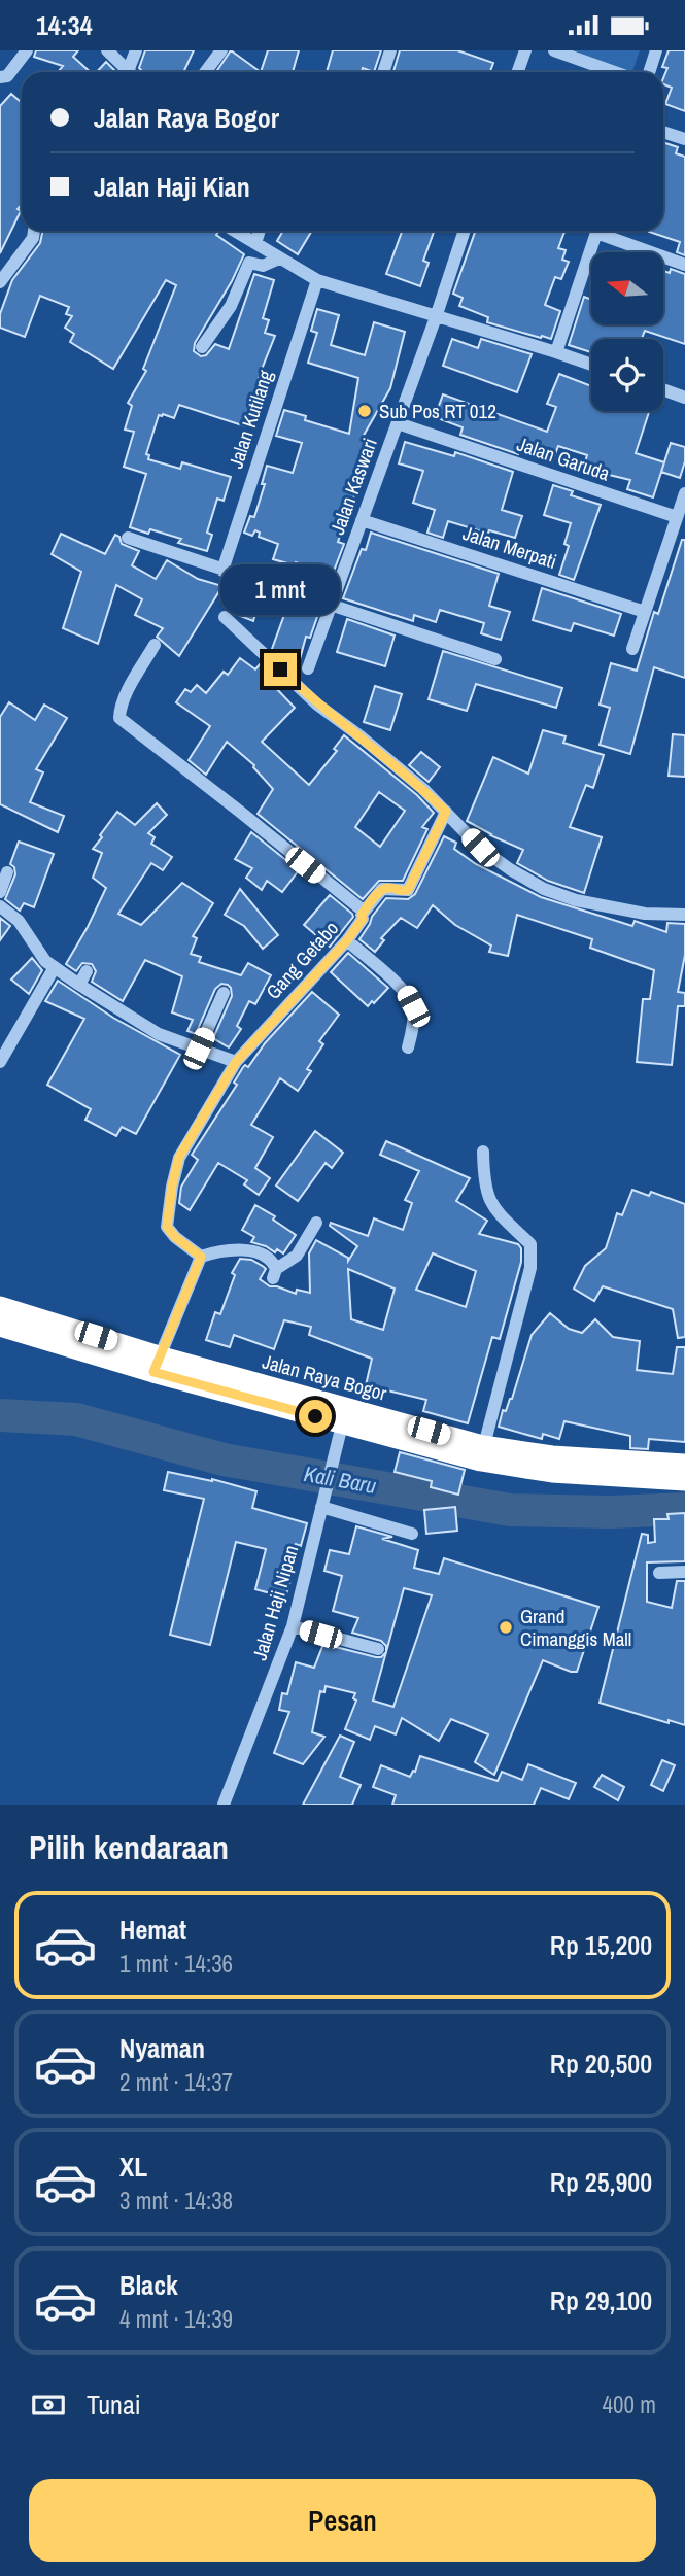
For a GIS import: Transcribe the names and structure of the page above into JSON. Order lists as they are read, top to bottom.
{
  "streets": {
    "highway": ["Jalan Raya Bogor"],
    "street": [
      "Jalan Kutilang",
      "Jalan Garuda",
      "Jalan Kaswari",
      "Jalan Merpati",
      "Gang Getabo",
      "Jalan Haji Nipan"
    ]
  },
  "crossings": [
    ["Jalan Garuda", "Jalan Kaswari"],
    ["Jalan Kaswari", "Jalan Merpati"],
    ["Jalan Raya Bogor", "Jalan Haji Nipan"]
  ],
  "water": ["Kali Baru"],
  "places": ["Sub Pos RT 012", "Grand Cimanggis Mall"],
  "north": "left",
  "page": {
    "status": "14:34",
    "banner": ["Jalan Raya Bogor", "Jalan Haji Kian"],
    "bubble": "1 mnt",
    "heading": "Pilih kendaraan",
    "list": [
      {
        "name": "Hemat",
        "note": "1 mnt · 14:36",
        "value": "Rp 15,200"
      },
      {
        "name": "Nyaman",
        "note": "2 mnt · 14:37",
        "value": "Rp 20,500"
      },
      {
        "name": "XL",
        "note": "3 mnt · 14:38",
        "value": "Rp 25,900"
      },
      {
        "name": "Black",
        "note": "4 mnt · 14:39",
        "value": "Rp 29,100"
      }
    ],
    "pay": ["Tunai", "400 m"],
    "buttons": "Pesan"
  }
}
